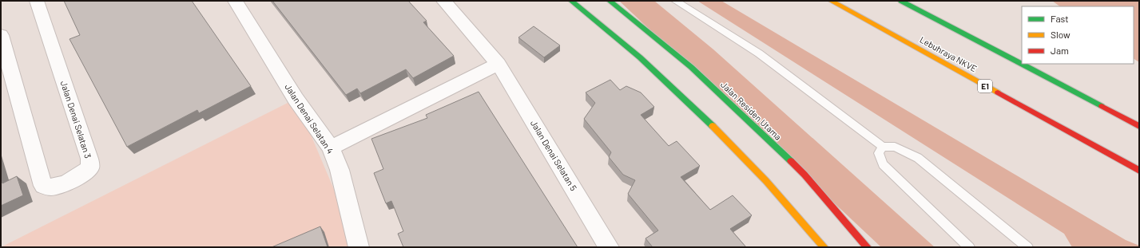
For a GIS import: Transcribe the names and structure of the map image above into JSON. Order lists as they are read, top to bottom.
{
  "streets": {
    "main road": ["Lebuhraya NKVE", "E1", "Jalan Residen Utama"],
    "street": ["Jalan Denai Selatan 4", "Jalan Denai Selatan 3", "Jalan Denai Selatan 5"]
  },
  "legend": ["Fast", "Slow", "Jam"]
}
